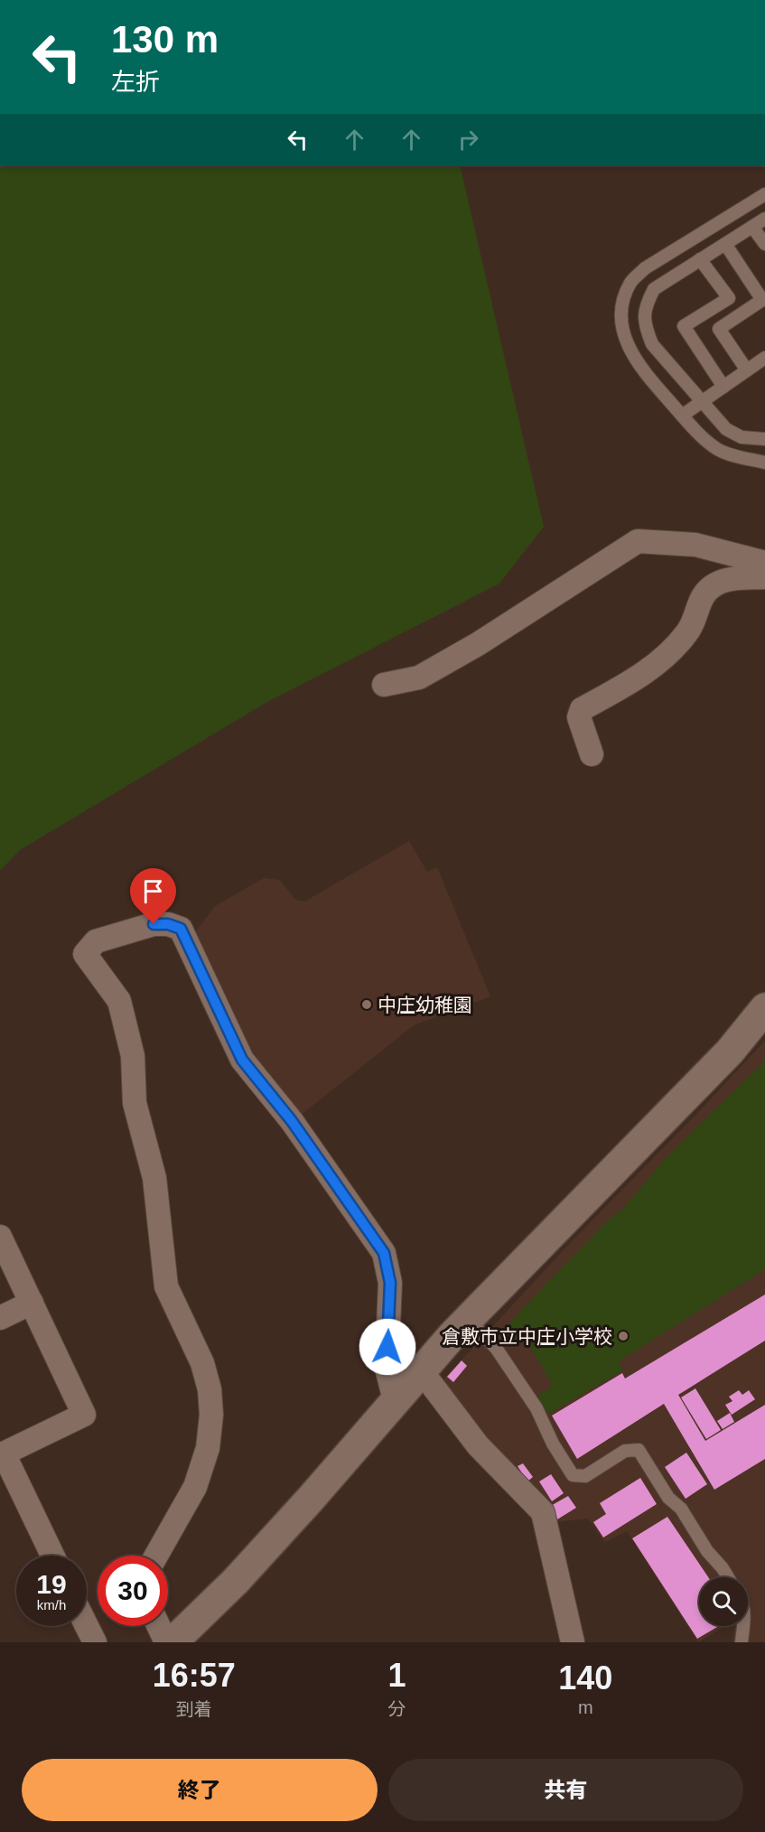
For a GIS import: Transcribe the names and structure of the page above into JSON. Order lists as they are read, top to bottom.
{
  "places": ["中庄幼稚園", "倉敷市立中庄小学校"],
  "page": {
    "turn": ["130 m", "左折"],
    "speed": "19 km/h",
    "limit": "30",
    "eta": [
      "16:57",
      "到着",
      "1",
      "分",
      "140",
      "m"
    ],
    "buttons": ["終了", "共有"]
  }
}
